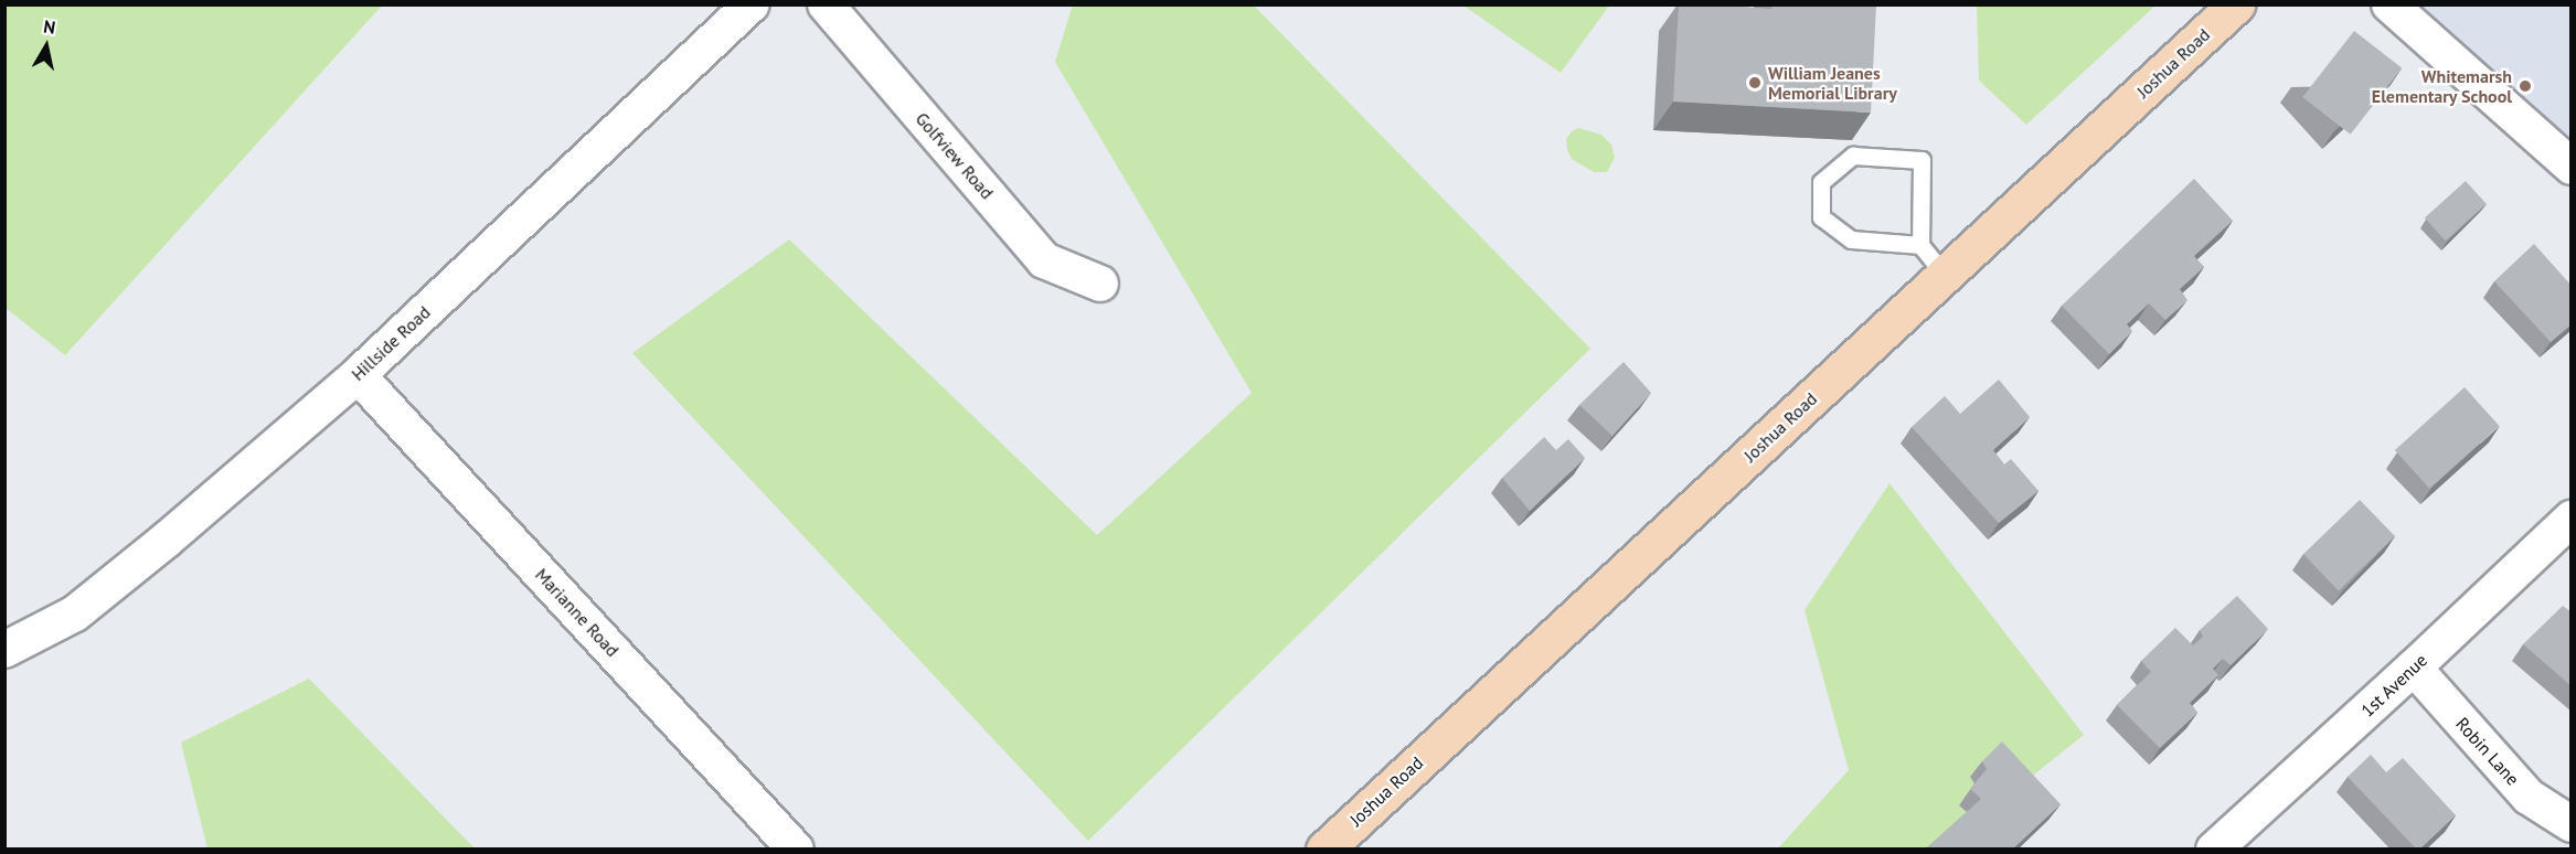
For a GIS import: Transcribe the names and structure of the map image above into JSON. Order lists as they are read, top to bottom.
{
  "streets": {
    "main road": ["Joshua Road"],
    "street": [
      "Golfview Road",
      "Hillside Road",
      "Marianne Road",
      "1st Avenue",
      "Robin Lane"
    ]
  },
  "crossings": [
    ["Hillside Road", "Marianne Road"],
    ["1st Avenue", "Robin Lane"]
  ],
  "places": ["William Jeanes Memorial Library", "Whitemarsh Elementary School"],
  "north": "top"
}
